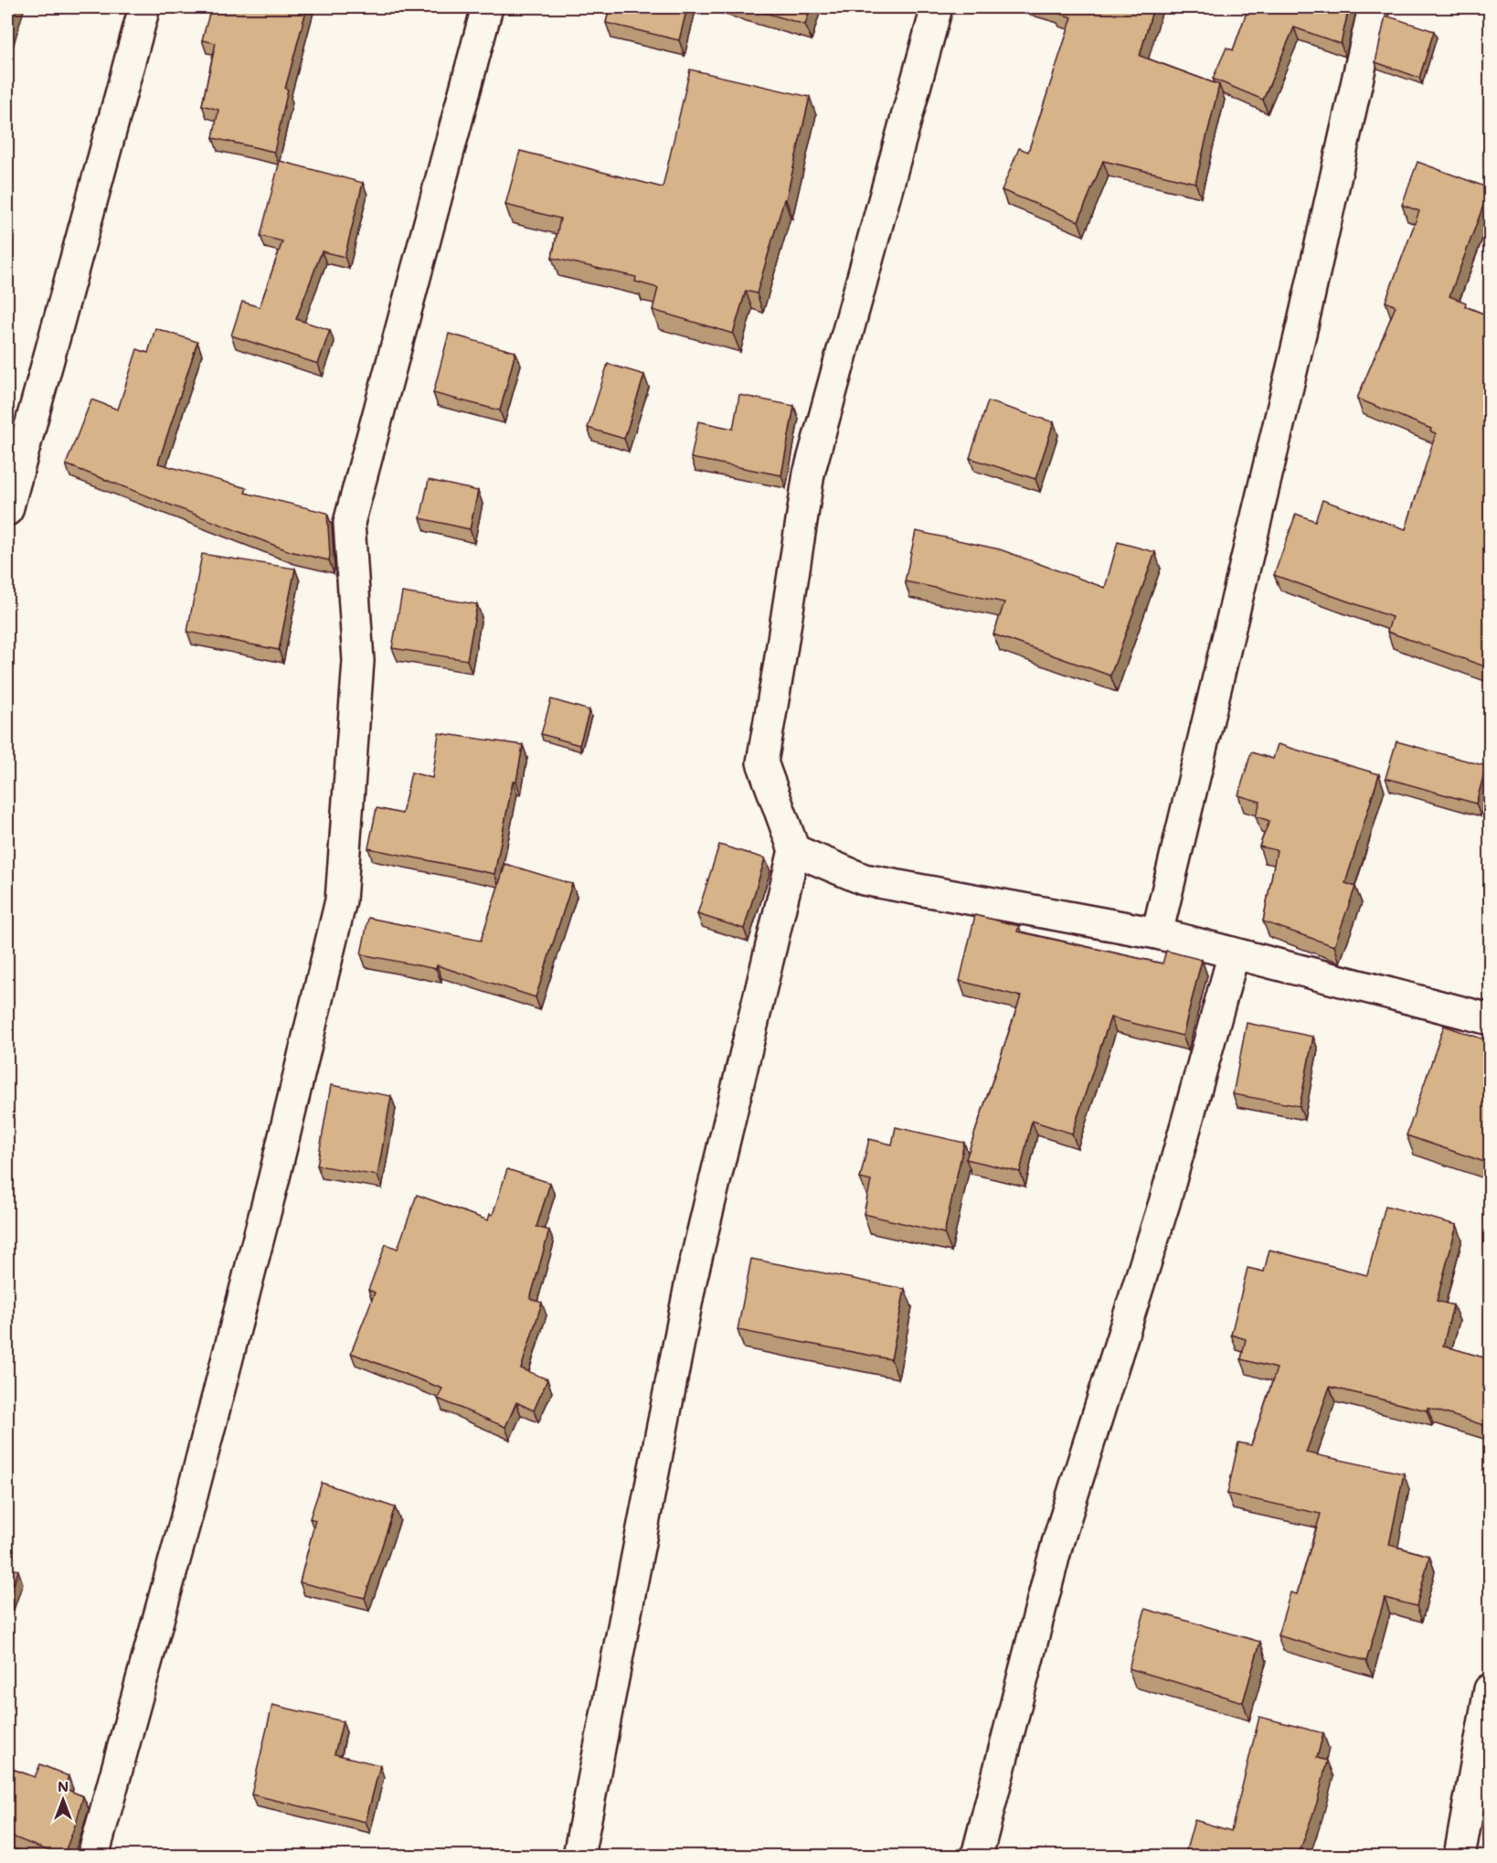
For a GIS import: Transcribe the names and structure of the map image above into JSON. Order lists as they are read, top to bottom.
{
  "north": "top"
}
